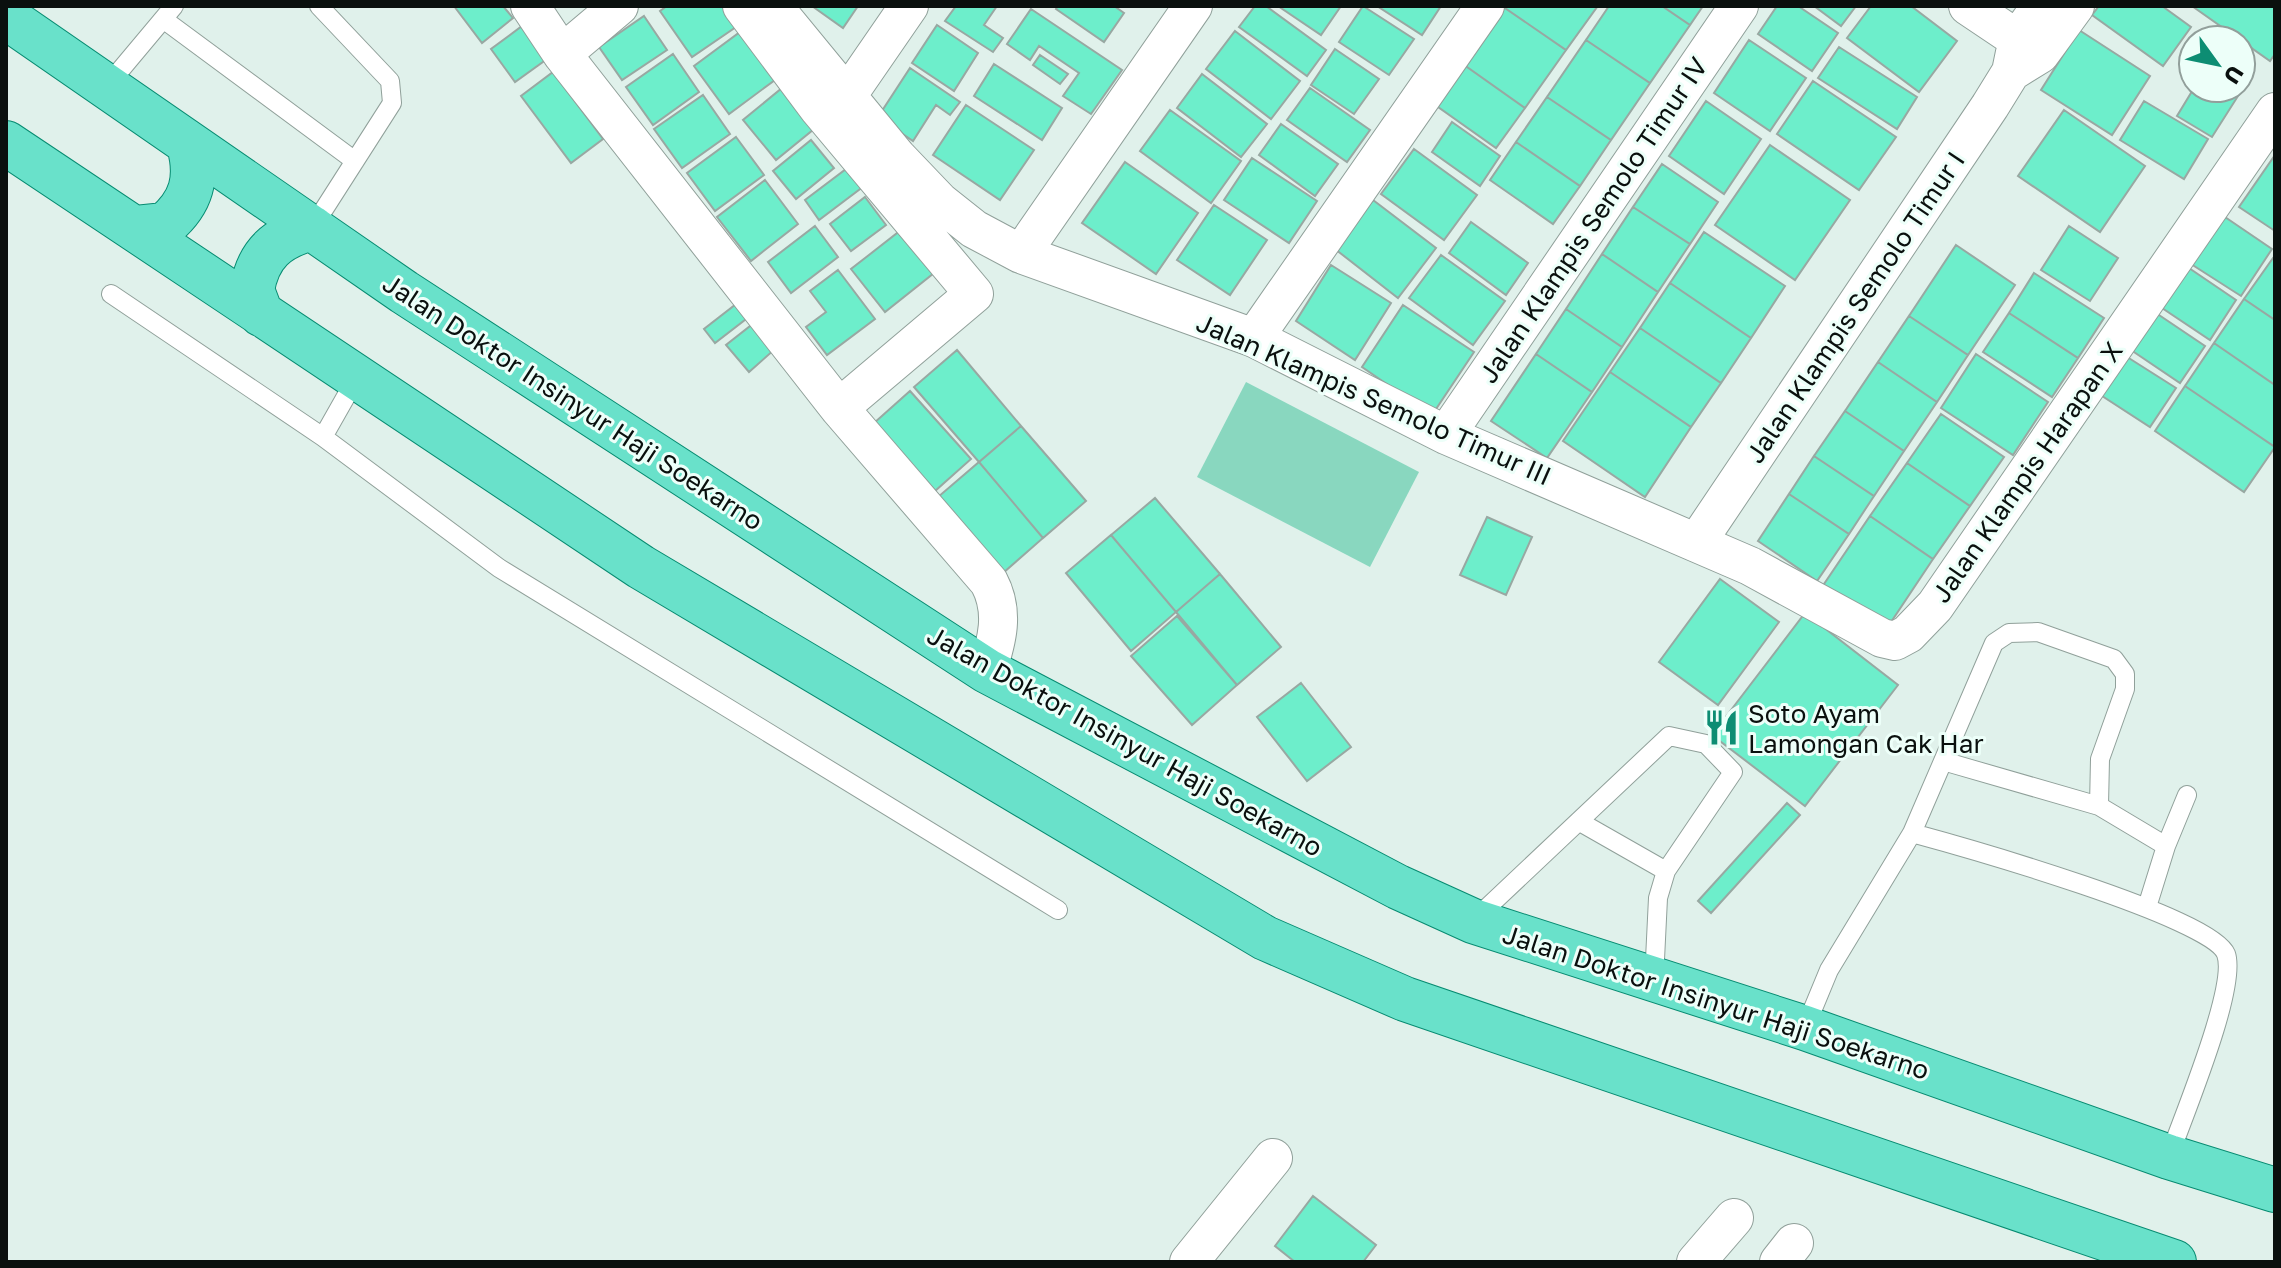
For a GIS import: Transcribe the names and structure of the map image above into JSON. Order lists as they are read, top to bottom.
{
  "streets": {
    "main road": ["Jalan Doktor Insinyur Haji Soekarno"],
    "street": [
      "Jalan Klampis Semolo Timur IV",
      "Jalan Klampis Semolo Timur I",
      "Jalan Klampis Semolo Timur III",
      "Jalan Klampis Harapan X"
    ]
  },
  "crossings": [
    ["Jalan Klampis Semolo Timur IV", "Jalan Klampis Semolo Timur III"],
    ["Jalan Klampis Semolo Timur I", "Jalan Klampis Semolo Timur III"],
    ["Jalan Klampis Semolo Timur I", "Jalan Klampis Harapan X"],
    ["Jalan Klampis Semolo Timur III", "Jalan Klampis Harapan X"]
  ],
  "places": {
    "restaurant": ["Soto Ayam Lamongan Cak Har"]
  },
  "north": "bottom right"
}
